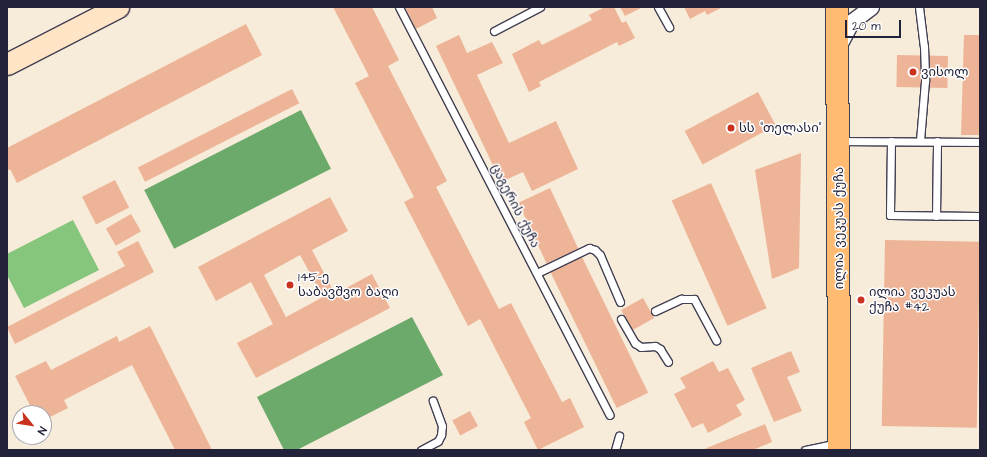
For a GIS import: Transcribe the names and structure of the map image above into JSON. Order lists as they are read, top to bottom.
{
  "streets": {
    "main road": ["ილია ვეკუას ქუჩა"],
    "lane": ["ცაგერის ქუჩა"]
  },
  "places": [
    "ვისოლ",
    "სს \"თელასი\"",
    "145-ე საბავშვო ბაღი",
    "ილია ვეკუას ქუჩა #42"
  ],
  "scale_bar": "20 m",
  "north": "bottom right"
}
